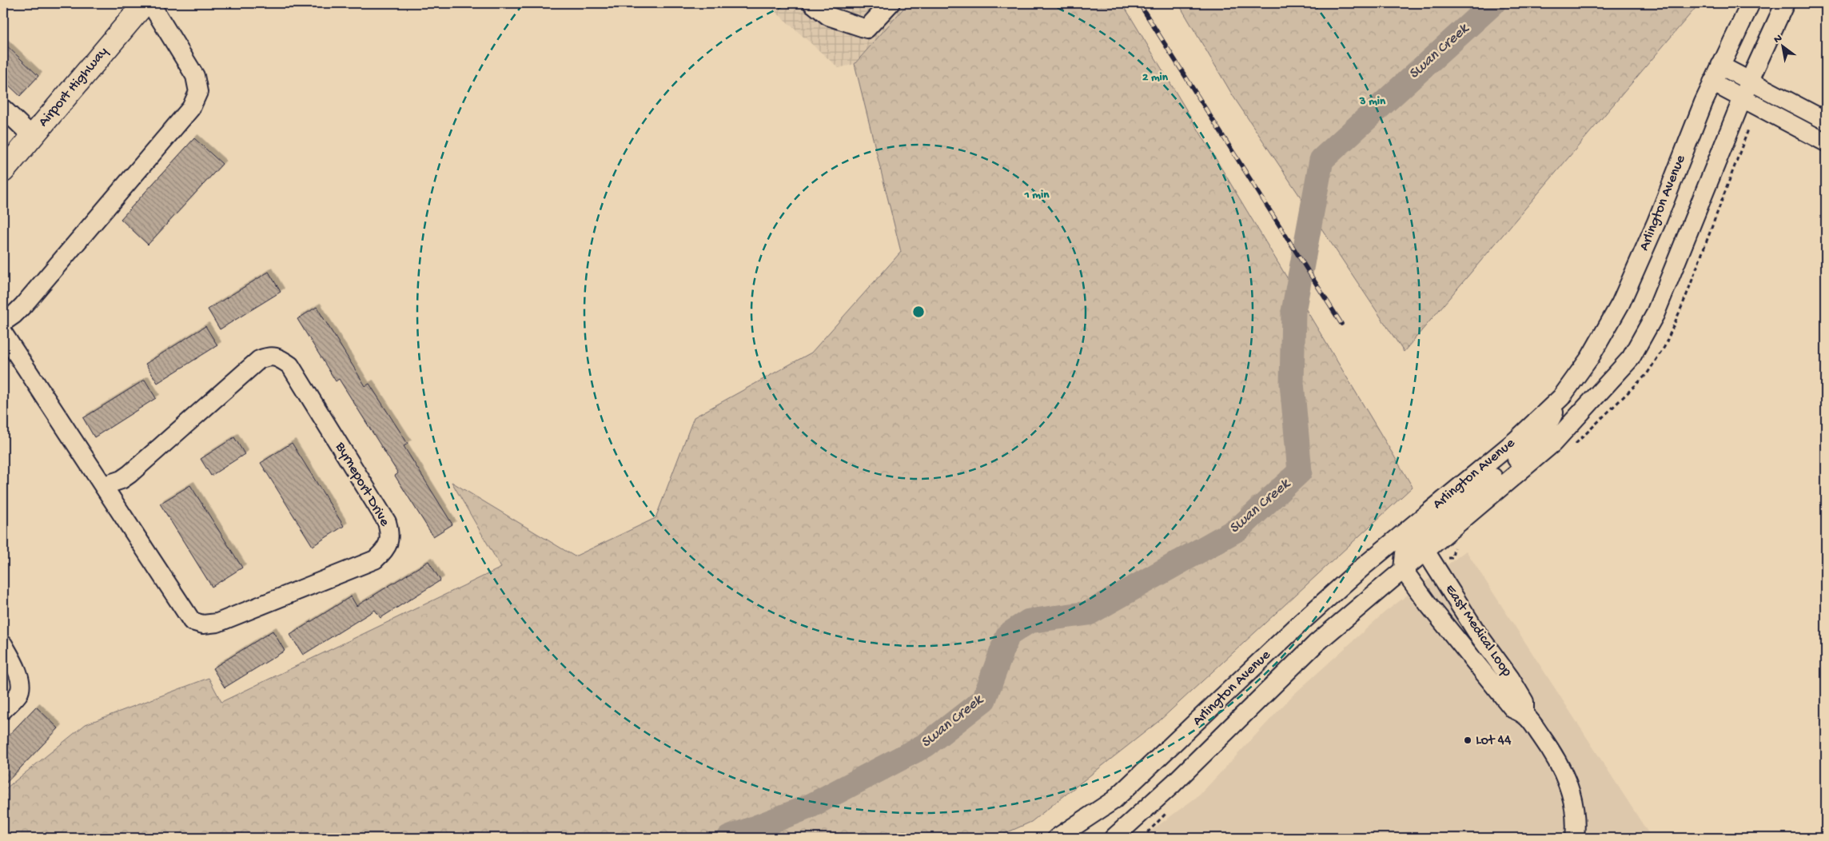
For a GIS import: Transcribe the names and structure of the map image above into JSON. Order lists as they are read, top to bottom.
{
  "streets": {
    "main road": ["Airport Highway"],
    "street": ["Arlington Avenue", "Byrneport Drive", "East Medical Loop"]
  },
  "crossings": [
    ["Arlington Avenue", "East Medical Loop"]
  ],
  "water": ["Swan Creek"],
  "places": ["Lot 44"],
  "north": "top left",
  "rings": ["2 min", "3 min", "1 min"]
}
